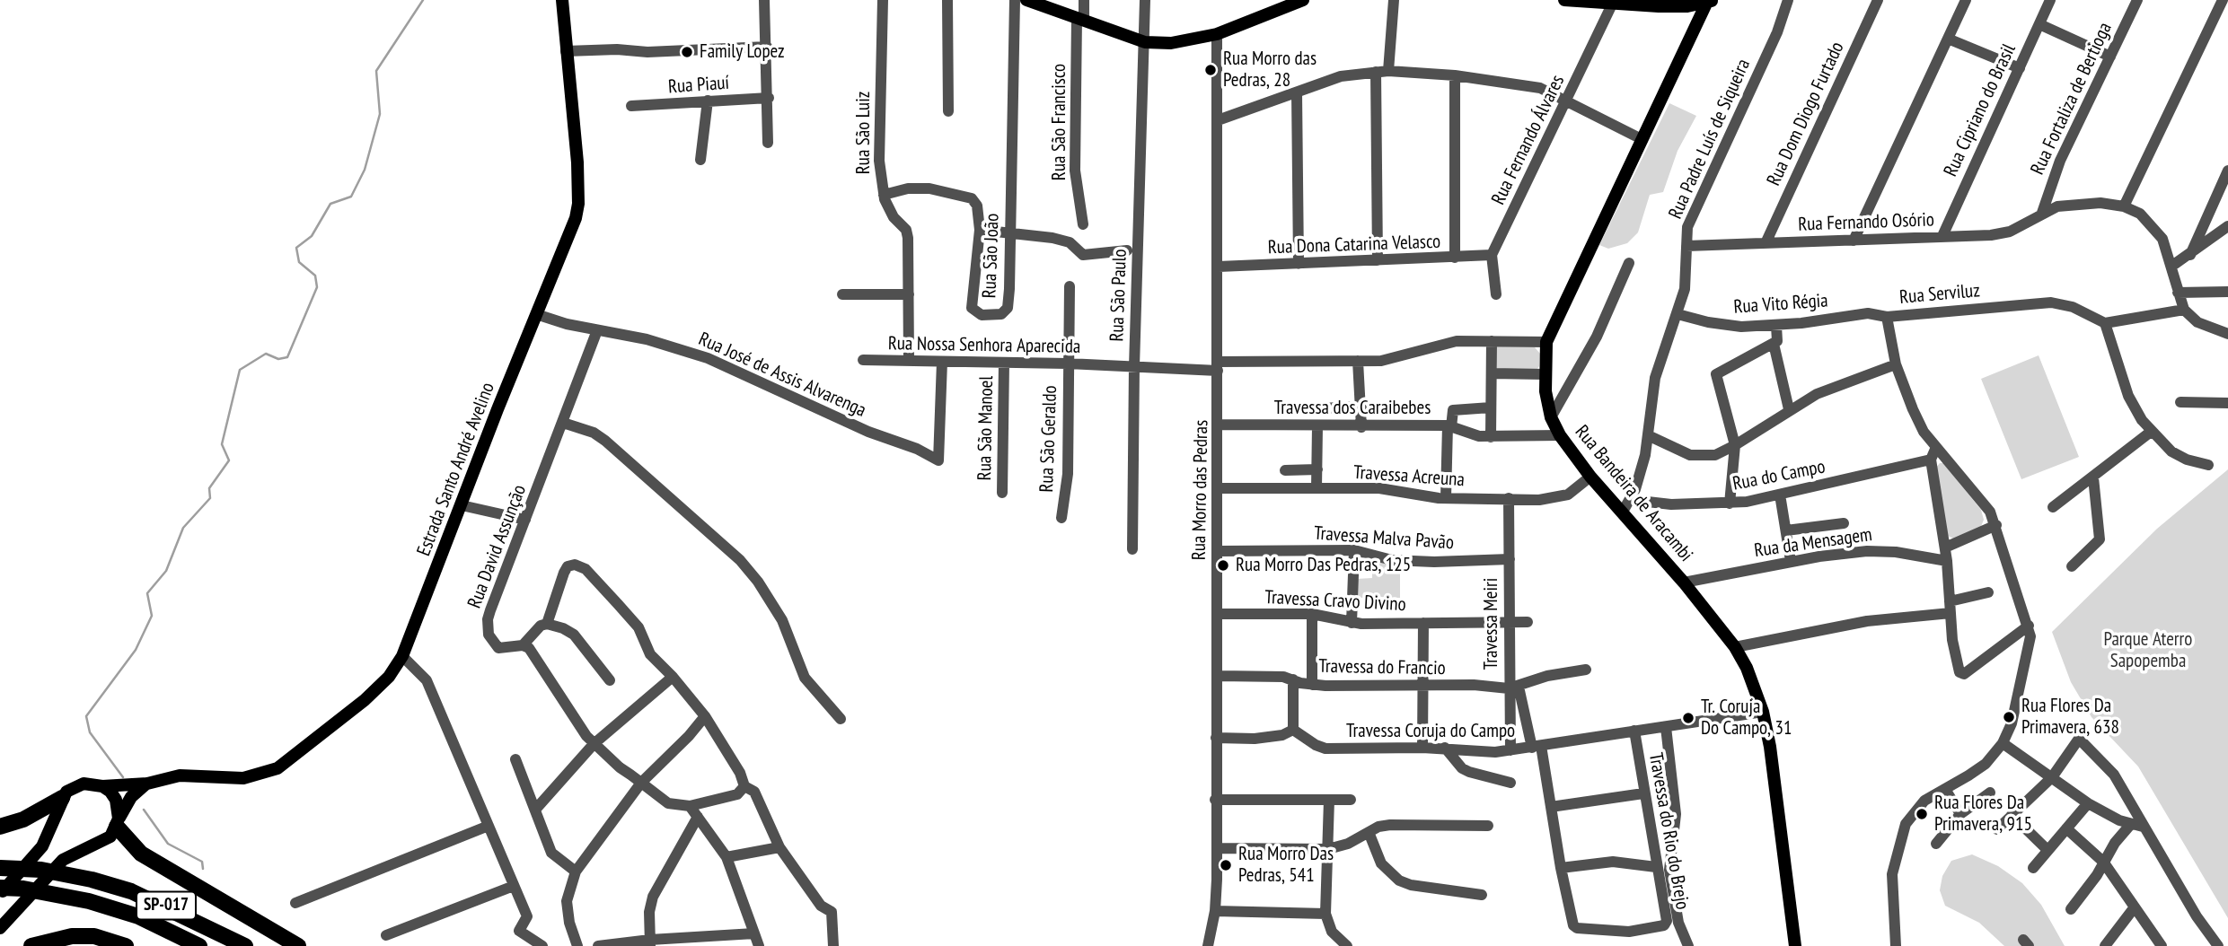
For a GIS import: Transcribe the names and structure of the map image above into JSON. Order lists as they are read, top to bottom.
{
  "streets": {
    "highway": ["SP-017"],
    "main road": ["Estrada Santo André Avelino", "Rua Bandeira de Aracambi"],
    "street": [
      "Rua Piauí",
      "Rua Fortaliza de Bertioga",
      "Rua Cipriano do Brasil",
      "Rua Dom Diogo Furtado",
      "Rua São Francisco",
      "Rua São Luiz",
      "Rua Padre Luís de Siqueira",
      "Rua Fernando Álvares",
      "Rua Fernando Osório",
      "Rua Dona Catarina Velasco",
      "Rua São João",
      "Rua Serviluz",
      "Rua São Paulo",
      "Rua Vito Régia",
      "Rua Nossa Senhora Aparecida",
      "Rua José de Assis Alvarenga",
      "Travessa dos Caraibebes",
      "Rua São Manoel",
      "Rua São Geraldo",
      "Rua do Campo",
      "Travessa Acreuna",
      "Rua Morro das Pedras",
      "Travessa Malva Pavão",
      "Rua da Mensagem",
      "Rua David Assunção",
      "Travessa Cravo Divino",
      "Travessa Meiri",
      "Travessa do Francio",
      "Travessa Coruja do Campo",
      "Travessa do Rio do Brejo"
    ]
  },
  "crossings": [
    ["Rua Fortaliza de Bertioga", "Rua Fernando Osório"],
    ["Rua Cipriano do Brasil", "Rua Fernando Osório"],
    ["Rua Dom Diogo Furtado", "Rua Fernando Osório"],
    ["Rua São Luiz", "Rua São João"],
    ["Rua São Luiz", "Rua Nossa Senhora Aparecida"],
    ["Rua Padre Luís de Siqueira", "Rua Fernando Osório"],
    ["Rua Padre Luís de Siqueira", "Rua Vito Régia"],
    ["Rua Padre Luís de Siqueira", "Rua do Campo"],
    ["Rua Padre Luís de Siqueira", "Rua Bandeira de Aracambi"],
    ["Rua Fernando Álvares", "Rua Dona Catarina Velasco"],
    ["Rua Dona Catarina Velasco", "Rua Morro das Pedras"],
    ["Rua Serviluz", "Rua Vito Régia"],
    ["Rua Serviluz", "Rua do Campo"],
    ["Rua São Paulo", "Rua Nossa Senhora Aparecida"],
    ["Rua Nossa Senhora Aparecida", "Rua José de Assis Alvarenga"],
    ["Rua Nossa Senhora Aparecida", "Rua São Manoel"],
    ["Rua Nossa Senhora Aparecida", "Rua São Geraldo"],
    ["Rua Nossa Senhora Aparecida", "Rua Morro das Pedras"],
    ["Rua Nossa Senhora Aparecida", "Rua Bandeira de Aracambi"],
    ["Rua José de Assis Alvarenga", "Estrada Santo André Avelino"],
    ["Rua José de Assis Alvarenga", "Rua David Assunção"],
    ["Travessa dos Caraibebes", "Rua Morro das Pedras"],
    ["Travessa dos Caraibebes", "Rua Bandeira de Aracambi"],
    ["Travessa Acreuna", "Rua Morro das Pedras"],
    ["Travessa Acreuna", "Rua Bandeira de Aracambi"],
    ["Travessa Acreuna", "Travessa Meiri"],
    ["Rua Morro das Pedras", "Travessa Malva Pavão"],
    ["Rua Morro das Pedras", "Travessa Cravo Divino"],
    ["Rua Morro das Pedras", "Travessa do Francio"],
    ["Rua Bandeira de Aracambi", "Rua da Mensagem"],
    ["Rua Bandeira de Aracambi", "Travessa Coruja do Campo"],
    ["Travessa Malva Pavão", "Travessa Meiri"],
    ["Travessa Cravo Divino", "Travessa Meiri"],
    ["Travessa Meiri", "Travessa do Francio"],
    ["Travessa Meiri", "Travessa Coruja do Campo"],
    ["Travessa Meiri", "Travessa do Rio do Brejo"],
    ["Travessa do Francio", "Travessa do Rio do Brejo"],
    ["Travessa Coruja do Campo", "Travessa do Rio do Brejo"]
  ],
  "parks": ["Parque Aterro Sapopemba"],
  "places": [
    "Family Lopez",
    "Rua Morro das Pedras, 28",
    "Rua Morro Das Pedras, 125",
    "Rua Flores Da Primavera, 638",
    "Tr. Coruja Do Campo, 31",
    "Rua Flores Da Primavera, 915",
    "Rua Morro Das Pedras, 541"
  ]
}
